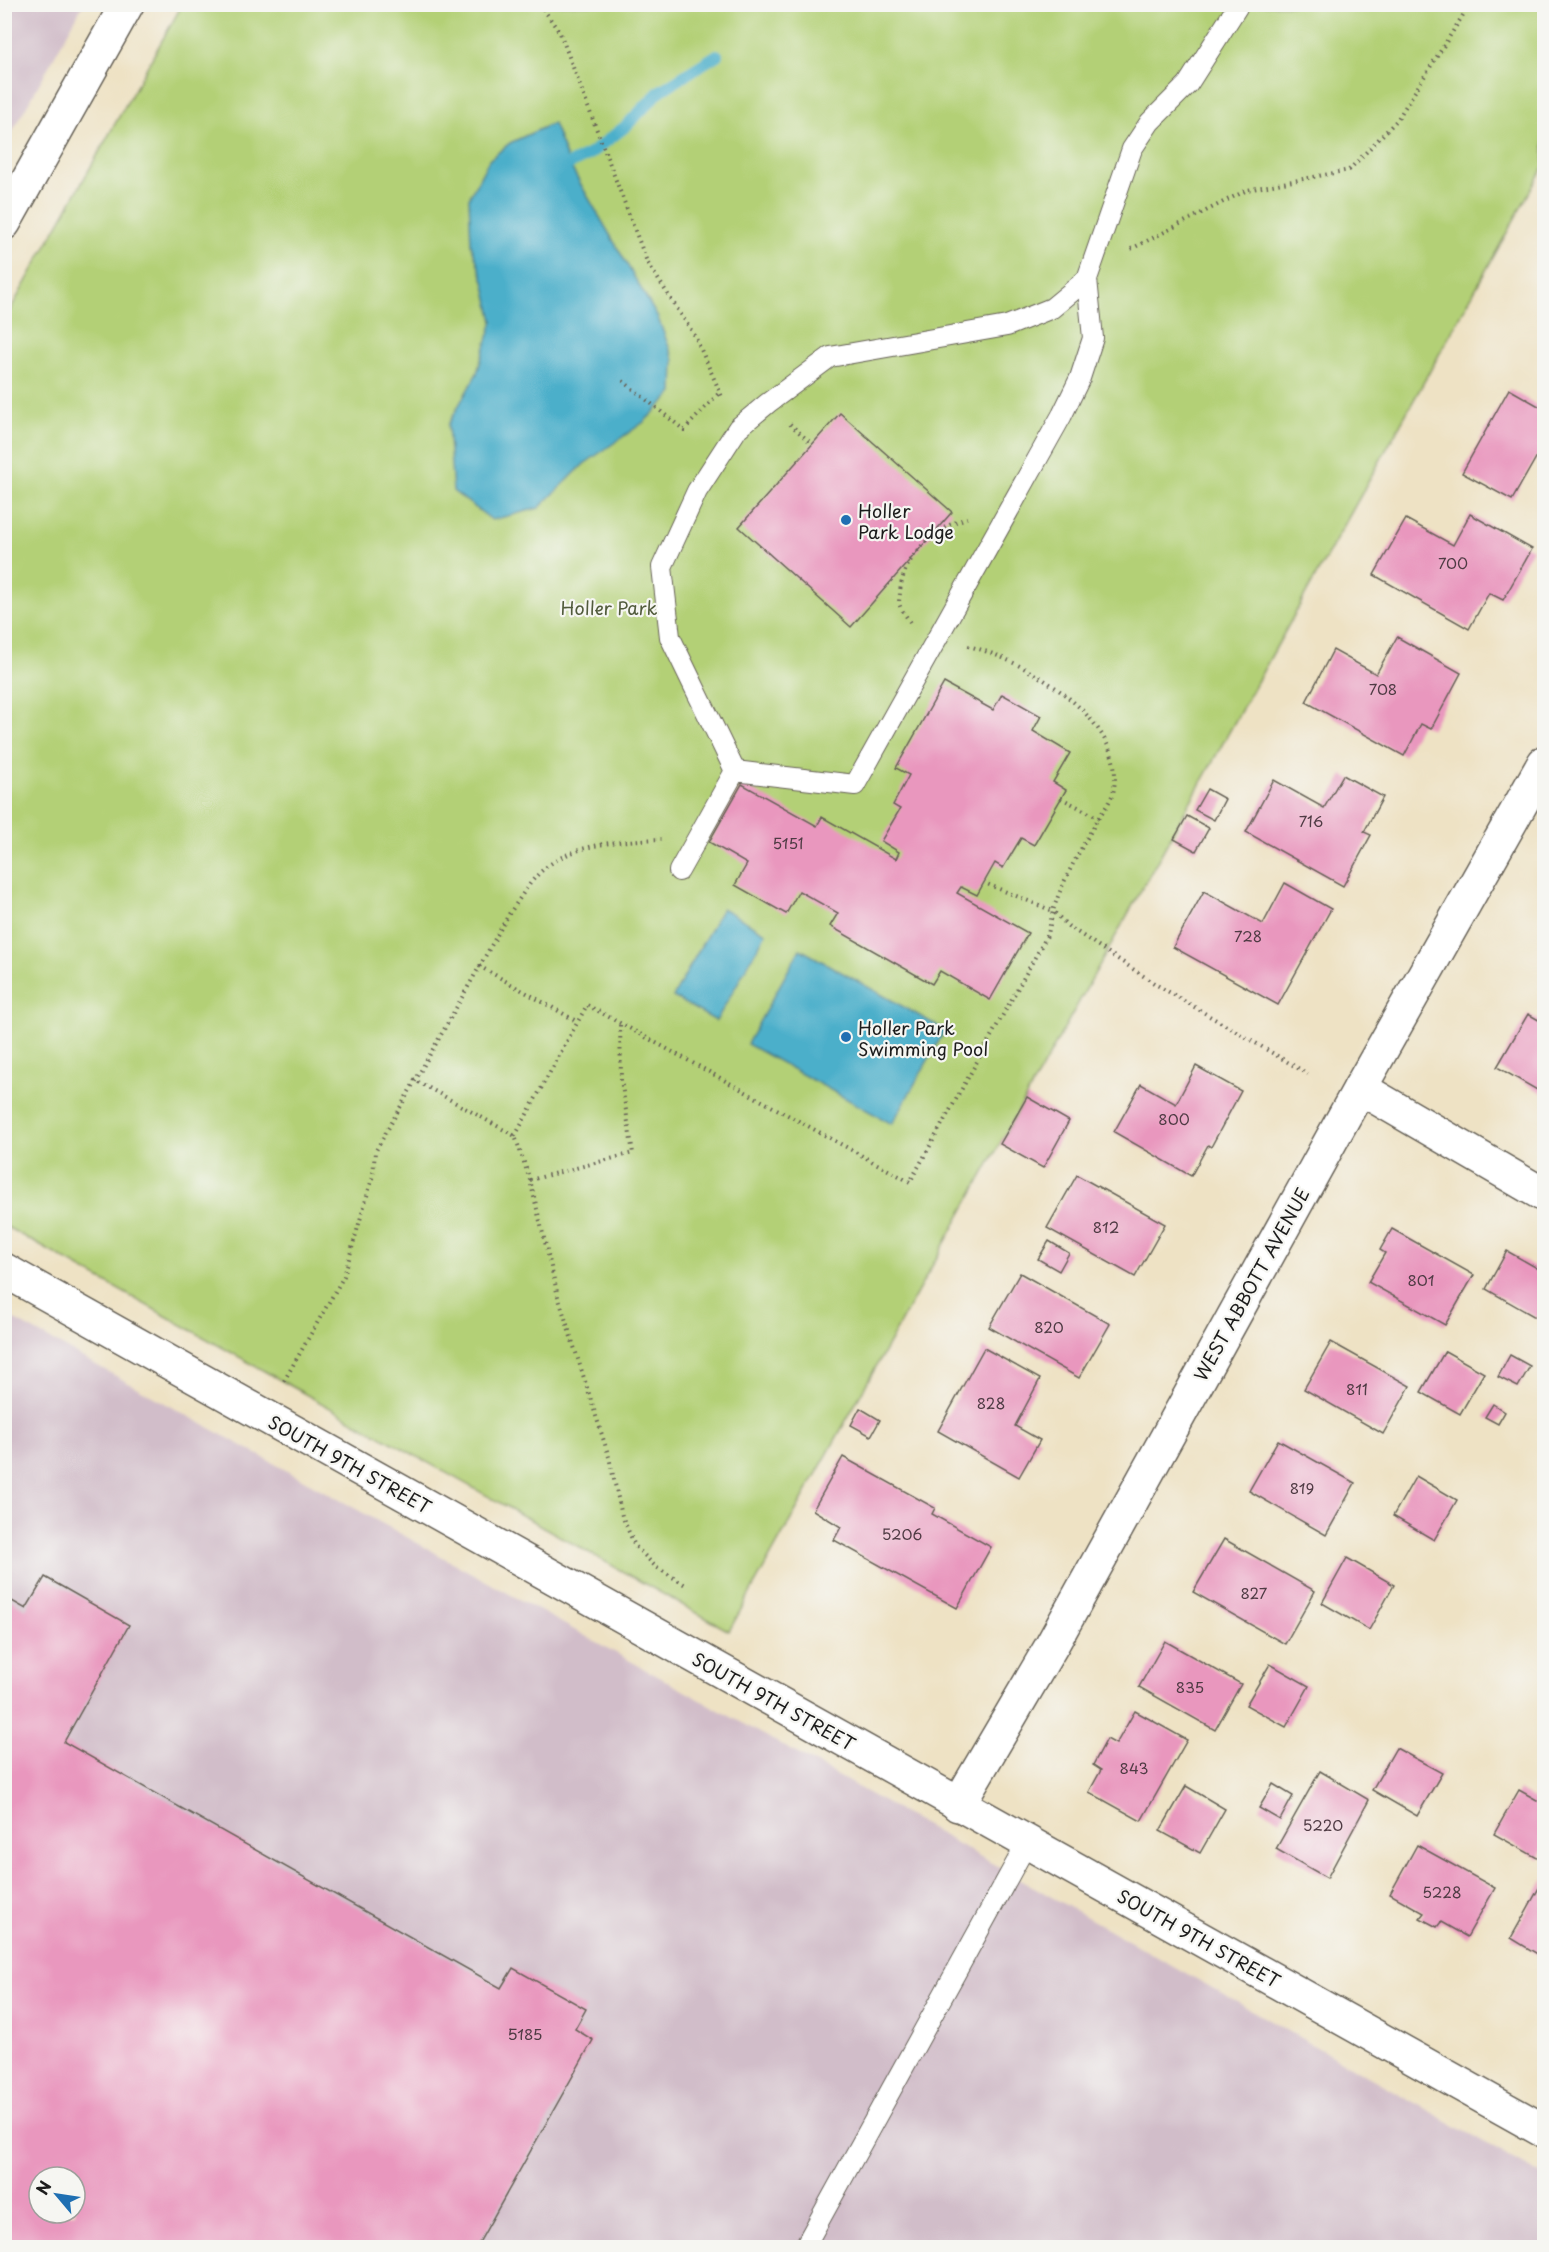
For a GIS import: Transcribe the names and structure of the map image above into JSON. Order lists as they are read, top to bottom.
{
  "streets": {
    "street": ["WEST ABBOTT AVENUE", "SOUTH 9TH STREET"]
  },
  "crossings": [
    ["WEST ABBOTT AVENUE", "SOUTH 9TH STREET"]
  ],
  "parks": ["Holler Park"],
  "places": ["Holler Park Lodge", "Holler Park Swimming Pool"],
  "house_numbers": [
    "700",
    "708",
    "716",
    "5151",
    "728",
    "800",
    "812",
    "801",
    "820",
    "811",
    "828",
    "819",
    "5206",
    "827",
    "835",
    "843",
    "5220",
    "5228",
    "5185"
  ],
  "north": "top left"
}
